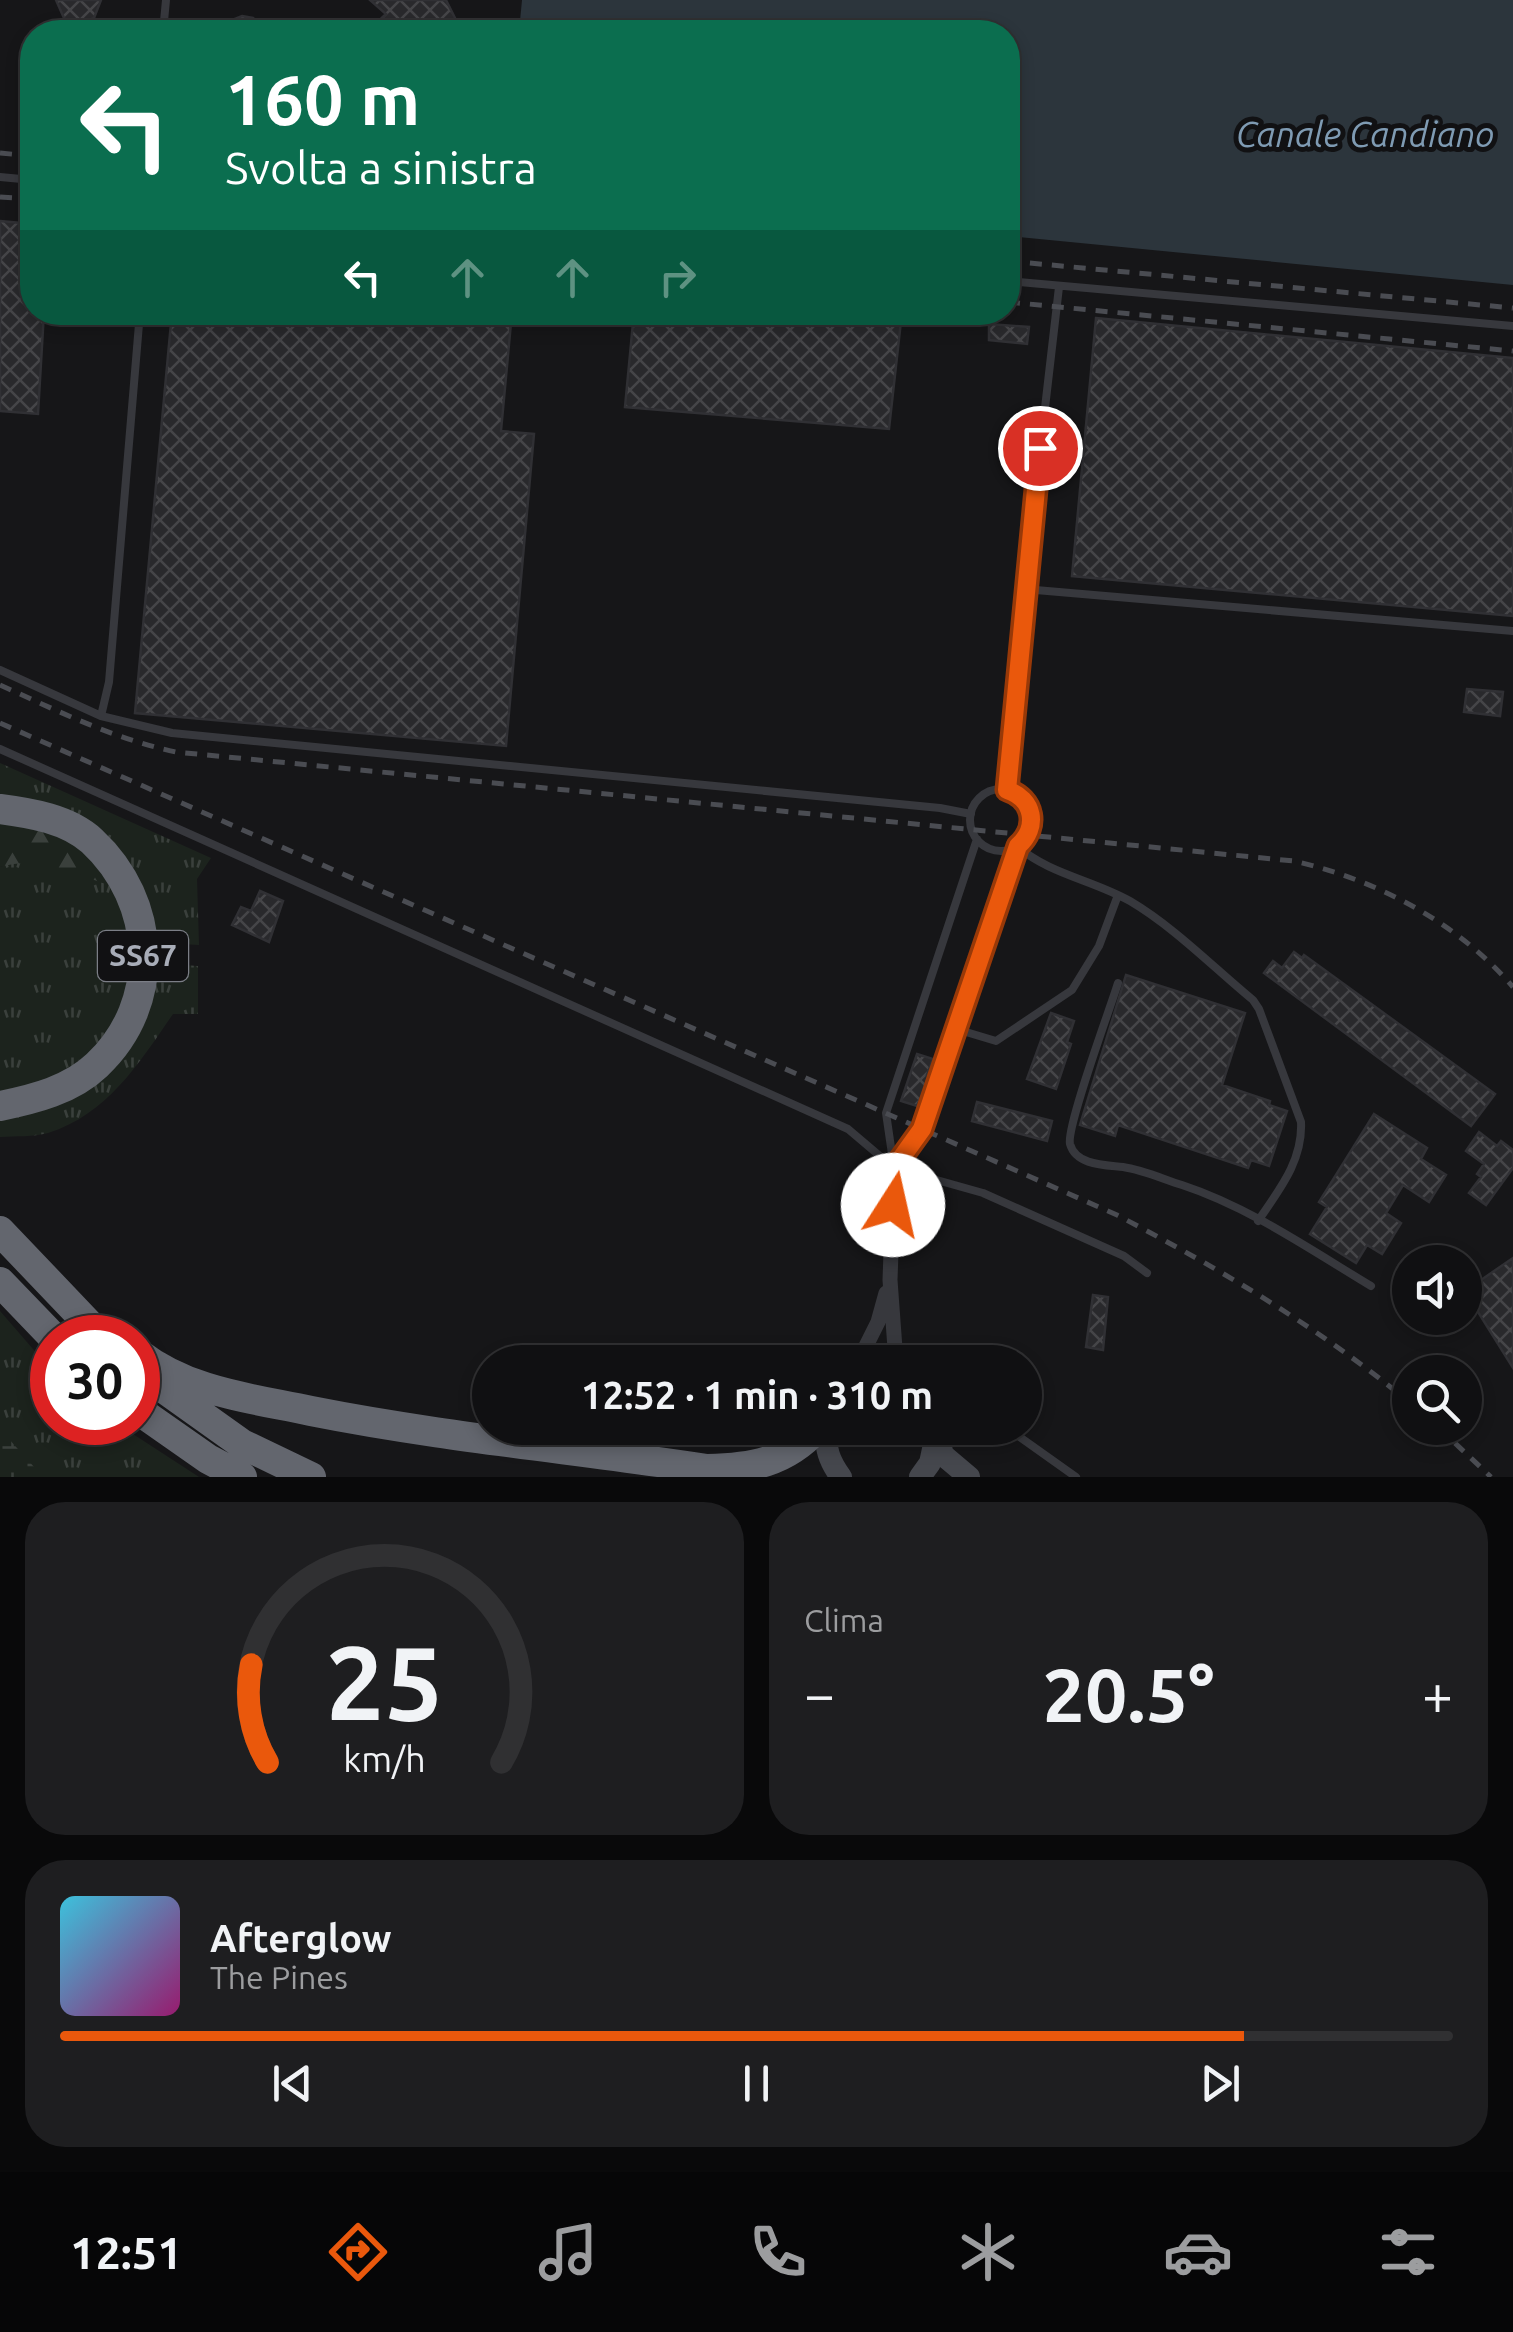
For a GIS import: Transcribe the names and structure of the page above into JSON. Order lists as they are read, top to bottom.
{
  "streets": {
    "highway": ["SS67"]
  },
  "water": ["Canale Candiano"],
  "page": {
    "turn": ["160 m", "Svolta a sinistra"],
    "limit": "30",
    "trip": "12:52 · 1 min · 310 m",
    "tile": "Clima",
    "heat": ["−", "20.5°", "+"],
    "song": ["Afterglow", "The Pines"],
    "tabs": "12:51",
    "gauge": ["25", "km/h"]
  }
}
